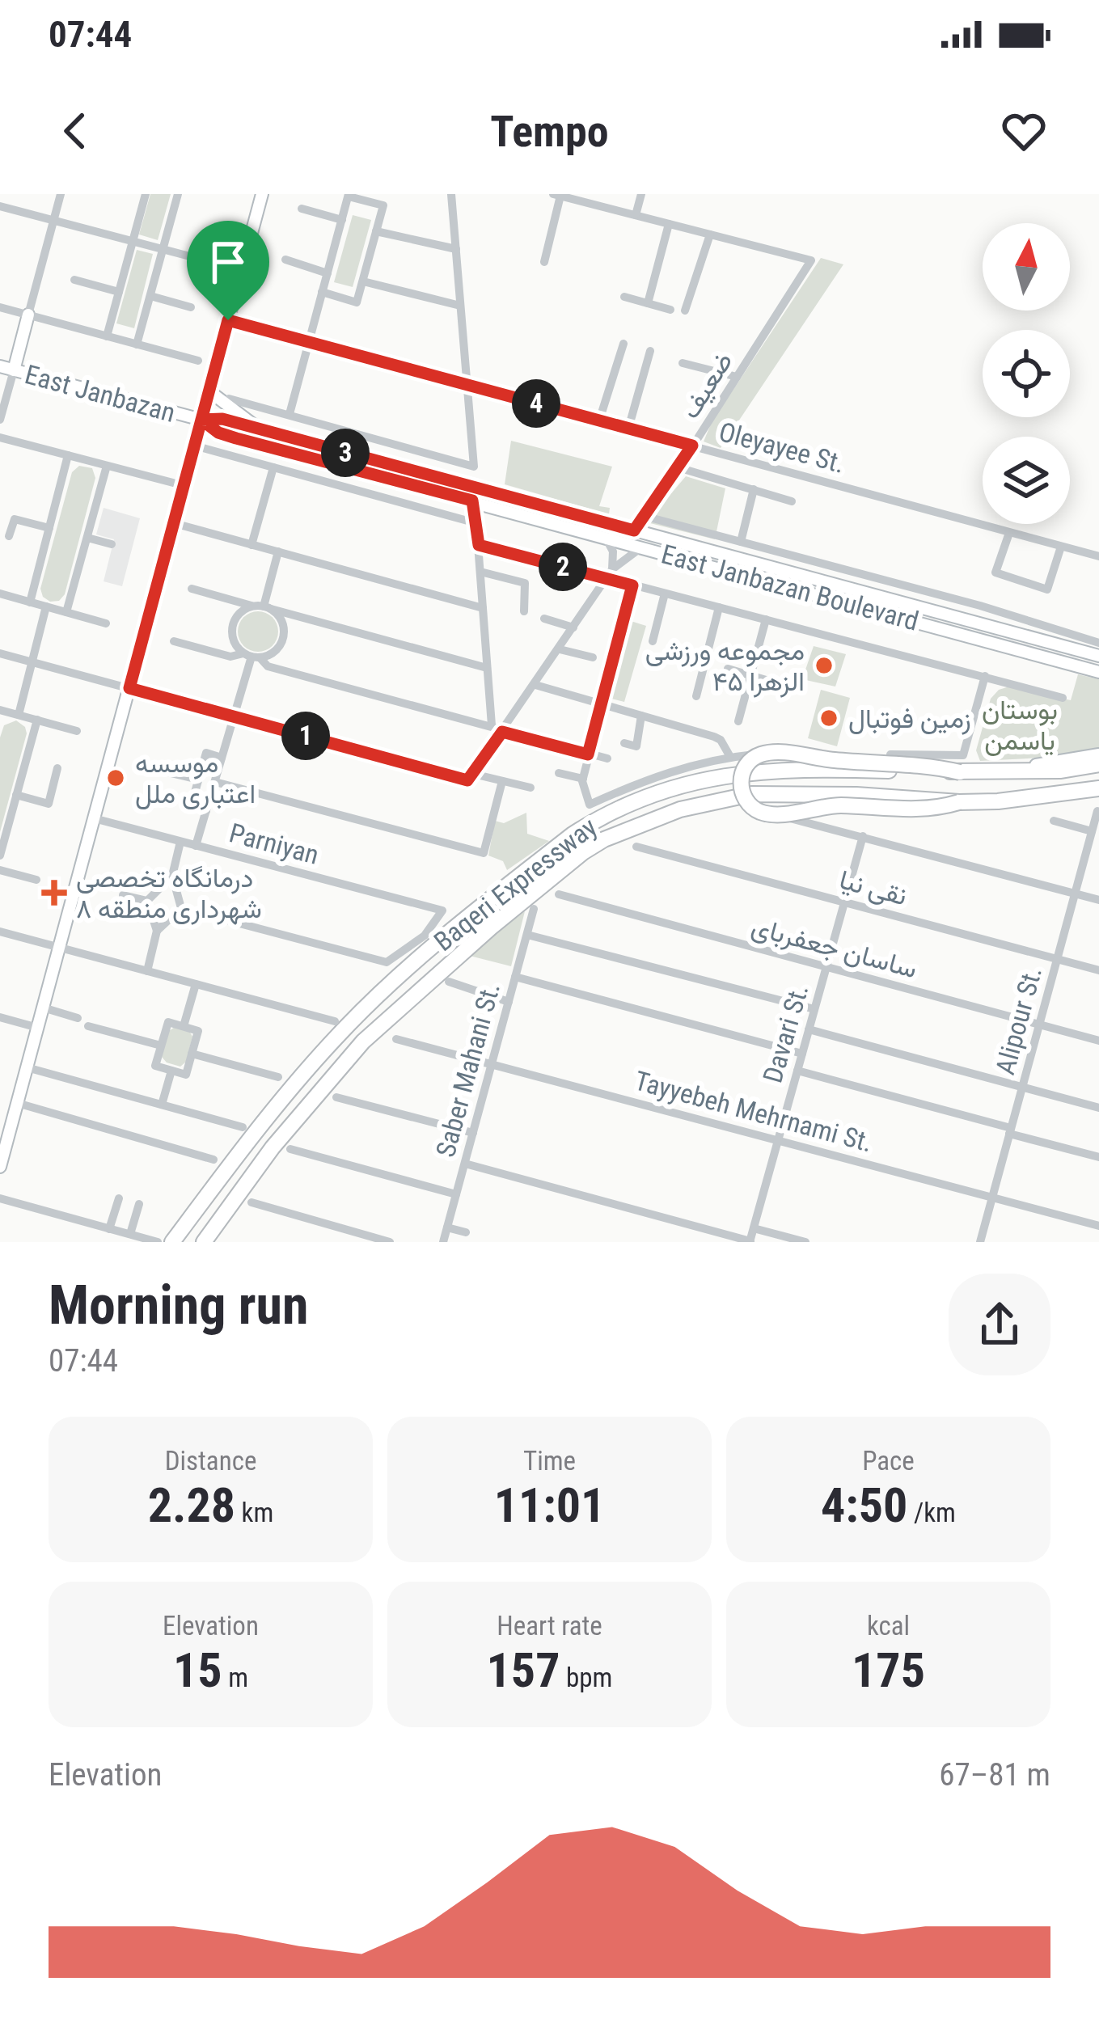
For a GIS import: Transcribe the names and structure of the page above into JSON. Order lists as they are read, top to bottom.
{
  "streets": {
    "highway": ["Baqeri Expressway"],
    "main road": ["East Janbazan", "East Janbazan Boulevard"],
    "street": [
      "ضعیف",
      "Oleyayee St.",
      "Parniyan",
      "نقی نیا",
      "ساسان جعفربای",
      "Alipour St.",
      "Davari St.",
      "Saber Mahani St.",
      "Tayyebeh Mehrnami St."
    ]
  },
  "crossings": [
    ["ضعیف", "Oleyayee St."],
    ["ضعیف", "East Janbazan Boulevard"],
    ["East Janbazan", "East Janbazan Boulevard"],
    ["نقی نیا", "Alipour St."],
    ["نقی نیا", "Davari St."],
    ["ساسان جعفربای", "Alipour St."],
    ["ساسان جعفربای", "Davari St."],
    ["Alipour St.", "Tayyebeh Mehrnami St."],
    ["Davari St.", "Tayyebeh Mehrnami St."],
    ["Saber Mahani St.", "Tayyebeh Mehrnami St."]
  ],
  "parks": ["بوستان یاسمن"],
  "places": {
    "other": ["مجموعه ورزشی الزهرا ۴۵", "زمین فوتبال", "موسسه اعتباری ملل"],
    "health": ["درمانگاه تخصصی شهرداری منطقه ۸"]
  },
  "north": "top",
  "page": {
    "status": "07:44",
    "header": "Tempo",
    "pins": [
      "4",
      "3",
      "2",
      "1"
    ],
    "heading": ["Morning run", "07:44"],
    "stats": [
      ["Distance", "2.28 km"],
      ["Time", "11:01"],
      ["Pace", "4:50 /km"],
      ["Elevation", "15 m"],
      ["Heart rate", "157 bpm"],
      ["kcal", "175"]
    ],
    "chart": ["Elevation", "67–81 m"]
  }
}
